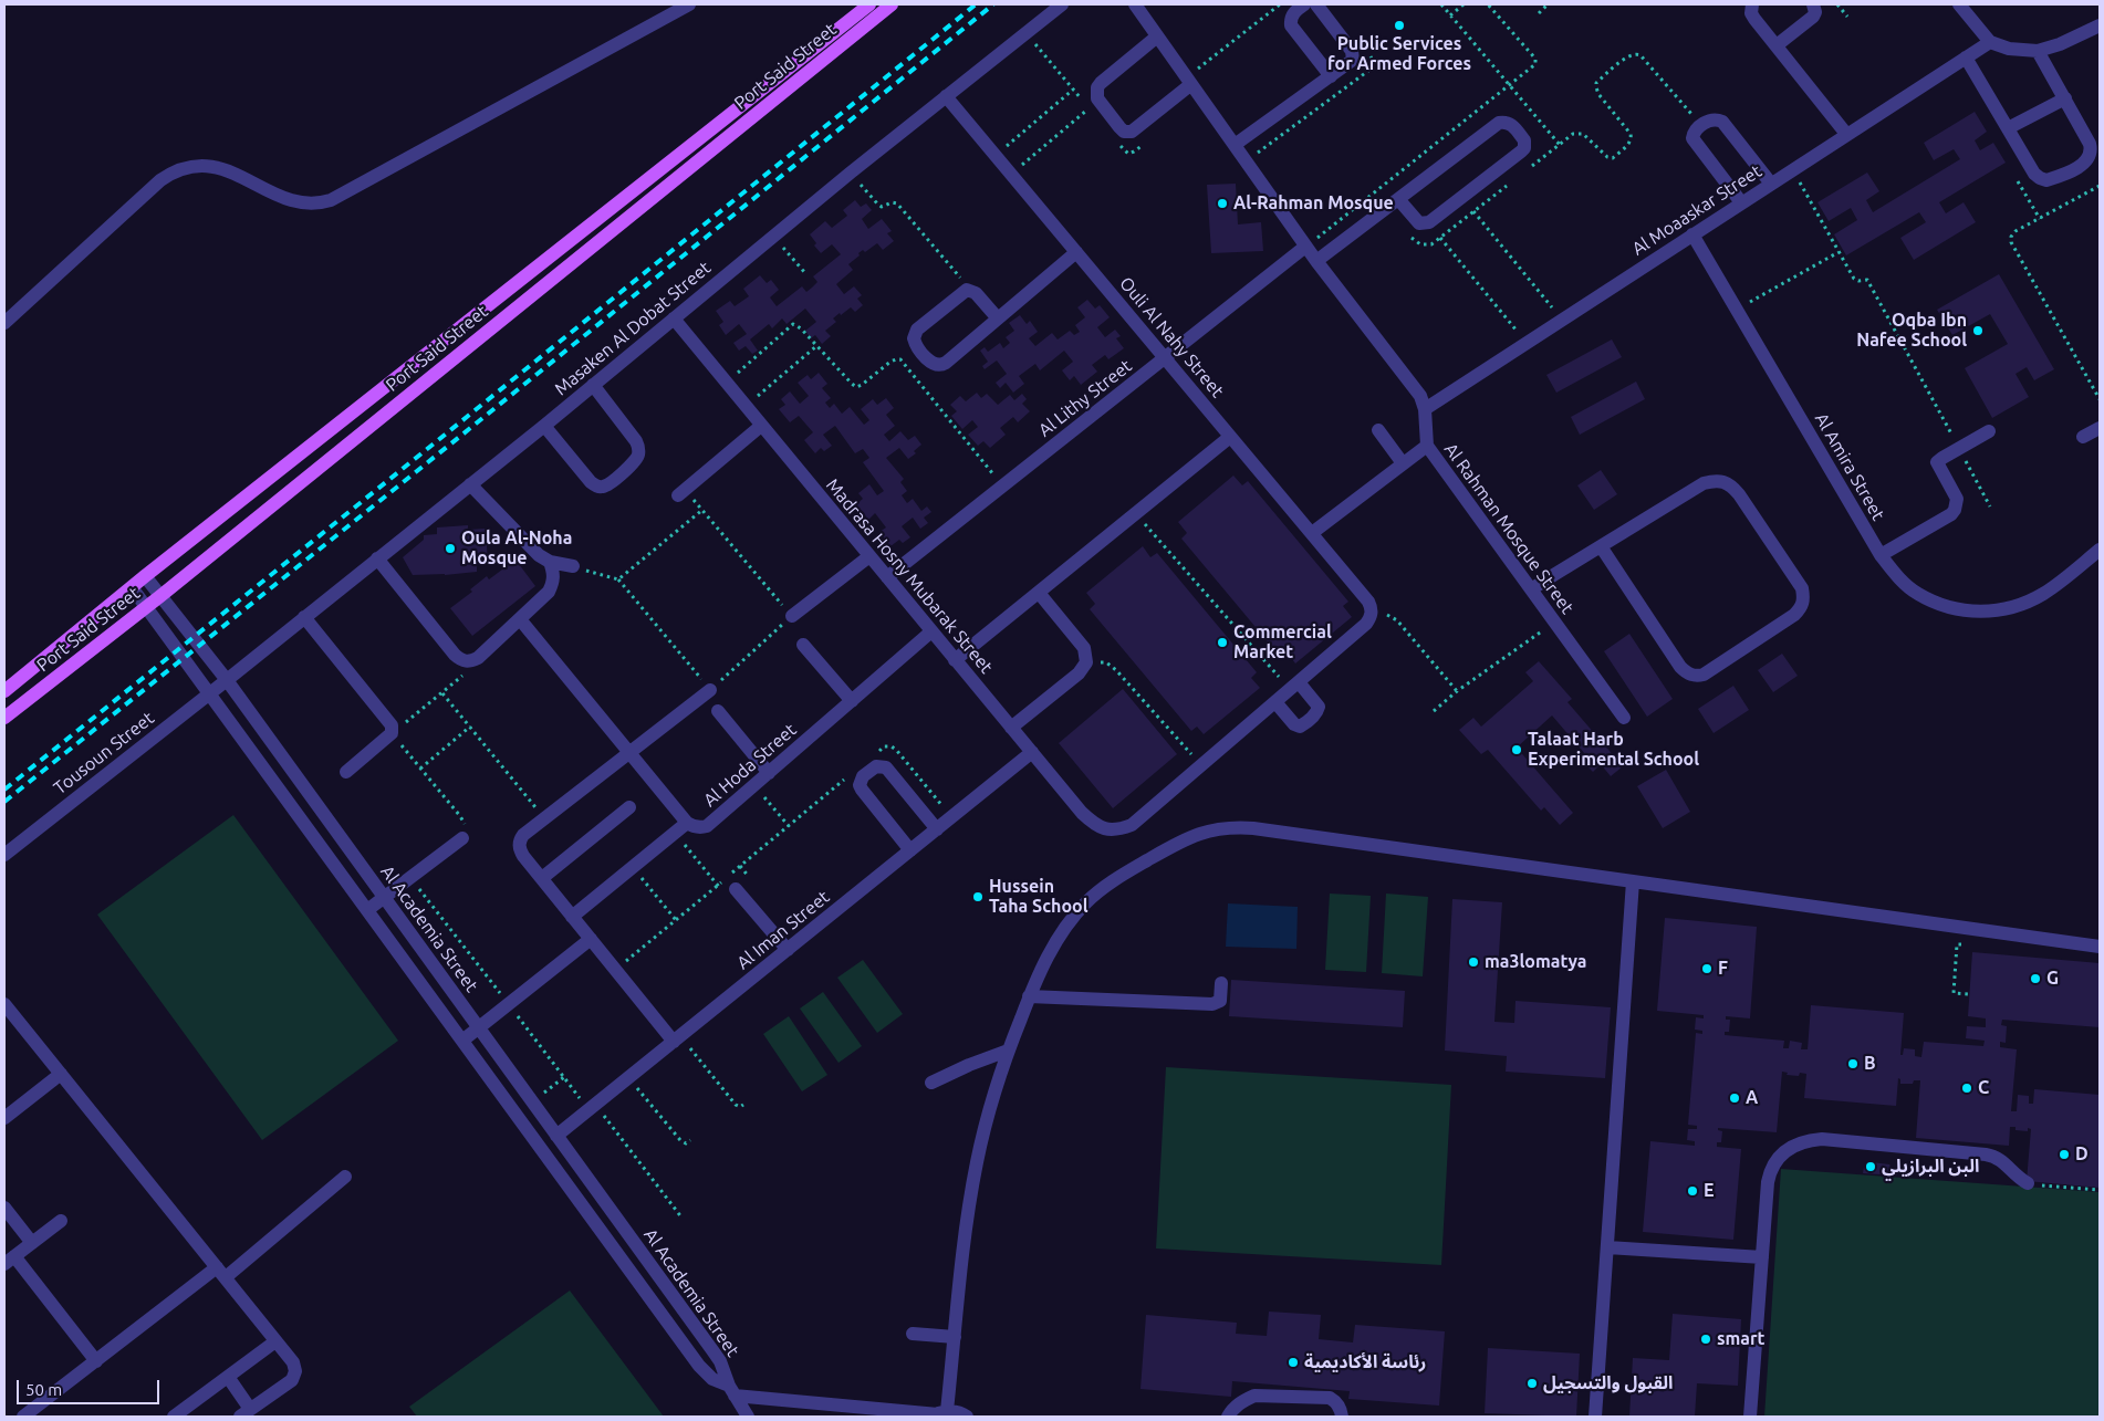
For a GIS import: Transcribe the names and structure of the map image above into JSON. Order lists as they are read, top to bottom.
{
  "streets": {
    "main road": ["Port Said Street"],
    "street": [
      "Al Moaaskar Street",
      "Masaken Al Dobat Street",
      "Ouli Al Nahy Street",
      "Al Lithy Street",
      "Al Amira Street",
      "Al Rahman Mosque Street",
      "Madrasa Hosny Mubarak Street",
      "Tousoun Street",
      "Al Hoda Street",
      "Al Academia Street",
      "Al Iman Street"
    ]
  },
  "crossings": [
    ["Port Said Street", "Al Academia Street"],
    ["Al Moaaskar Street", "Al Amira Street"],
    ["Al Moaaskar Street", "Al Rahman Mosque Street"],
    ["Masaken Al Dobat Street", "Ouli Al Nahy Street"],
    ["Masaken Al Dobat Street", "Madrasa Hosny Mubarak Street"],
    ["Masaken Al Dobat Street", "Tousoun Street"],
    ["Masaken Al Dobat Street", "Al Academia Street"],
    ["Ouli Al Nahy Street", "Al Lithy Street"],
    ["Al Lithy Street", "Al Rahman Mosque Street"],
    ["Al Lithy Street", "Madrasa Hosny Mubarak Street"],
    ["Madrasa Hosny Mubarak Street", "Al Hoda Street"],
    ["Madrasa Hosny Mubarak Street", "Al Iman Street"],
    ["Tousoun Street", "Al Academia Street"],
    ["Al Academia Street", "Al Iman Street"]
  ],
  "places": [
    "Public Services for Armed Forces",
    "Al-Rahman Mosque",
    "Oqba Ibn Nafee School",
    "Oula Al-Noha Mosque",
    "Commercial Market",
    "Talaat Harb Experimental School",
    "Hussein Taha School",
    "ma3lomatya",
    "F",
    "G",
    "B",
    "C",
    "A",
    "D",
    "البن البرازيلي",
    "E",
    "smart",
    "رئاسة الأكاديمية",
    "القبول والتسجيل"
  ],
  "scale_bar": "50 m"
}
